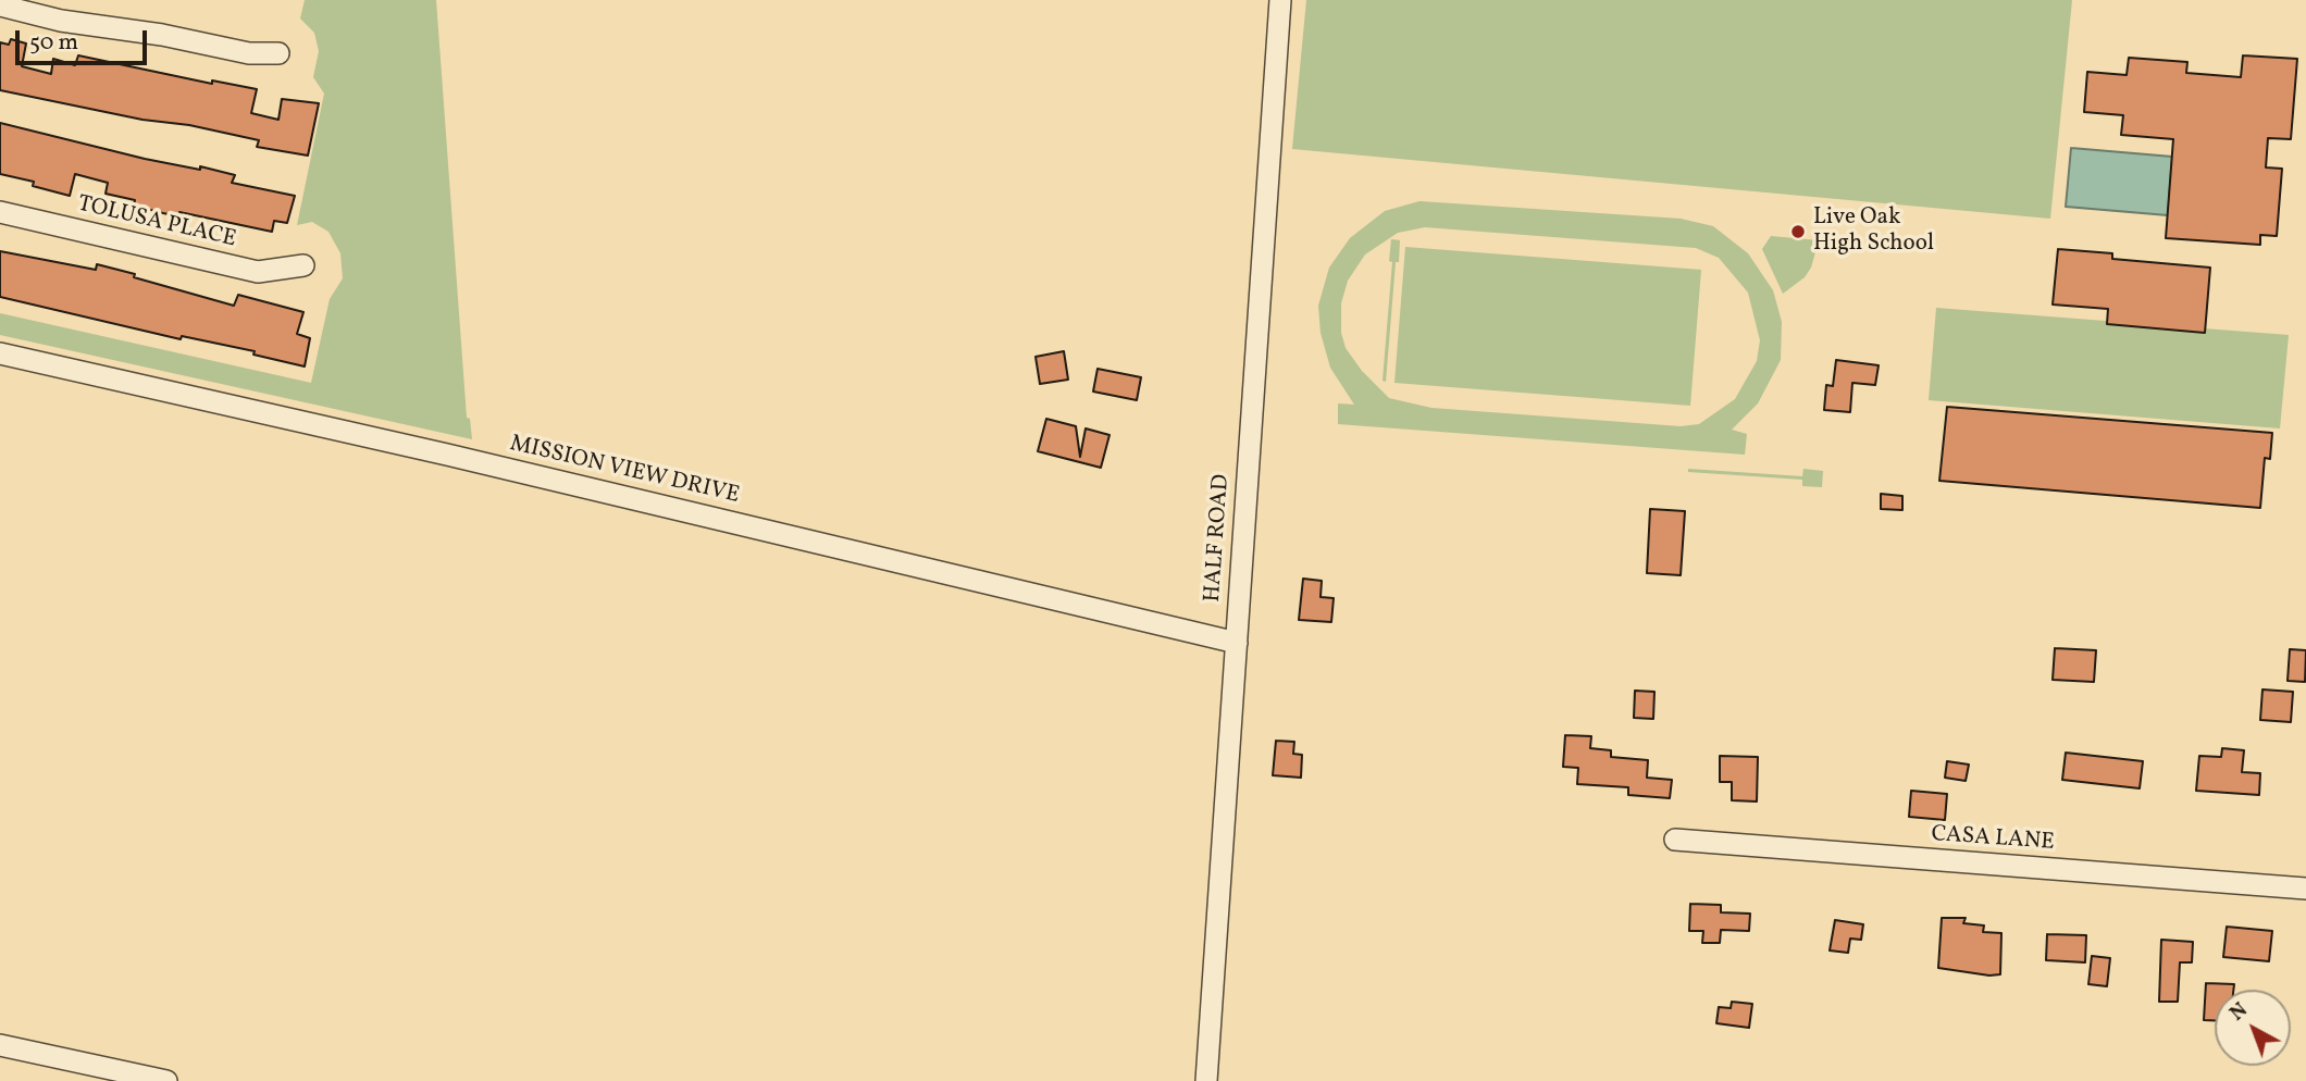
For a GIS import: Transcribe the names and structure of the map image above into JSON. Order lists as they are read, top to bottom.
{
  "streets": {
    "street": [
      "TOLUSA PLACE",
      "MISSION VIEW DRIVE",
      "HALF ROAD",
      "CASA LANE"
    ]
  },
  "crossings": [
    ["MISSION VIEW DRIVE", "HALF ROAD"]
  ],
  "places": ["Live Oak High School"],
  "scale_bar": "50 m",
  "north": "top left"
}
